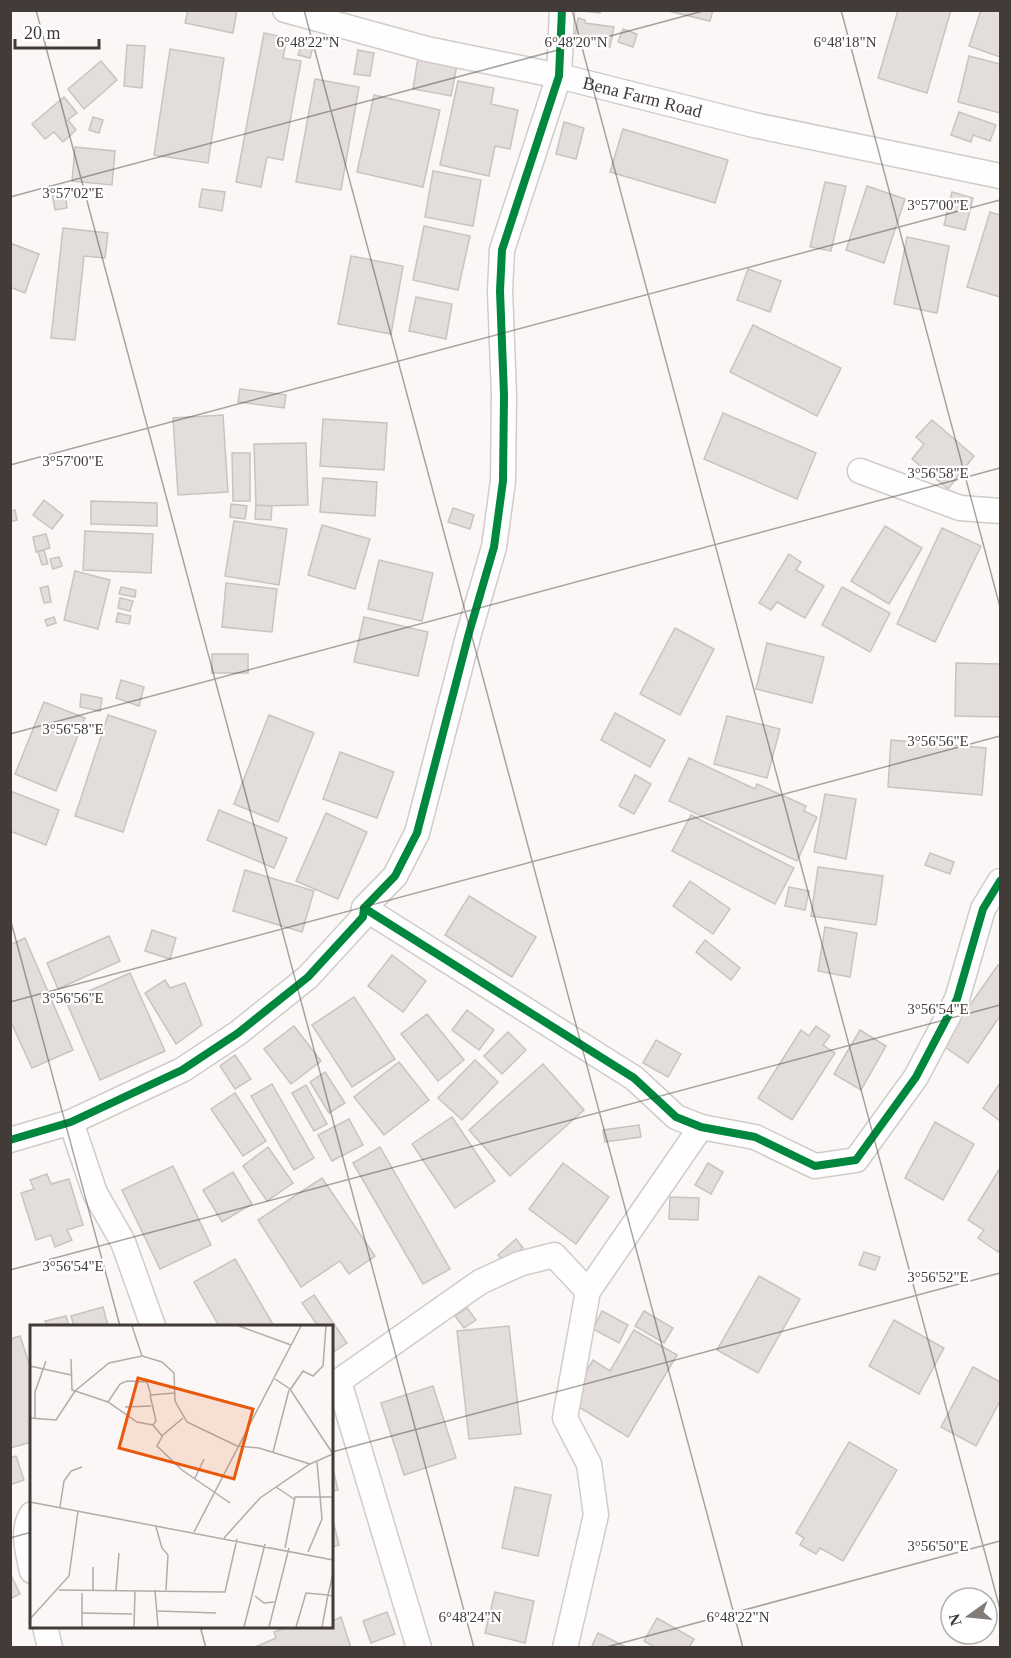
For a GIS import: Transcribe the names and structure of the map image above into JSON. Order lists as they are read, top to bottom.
{
  "streets": {
    "street": ["Bena Farm Road"]
  },
  "scale_bar": "20 m",
  "north": "left",
  "coordinates": [
    "6°48'22\"N",
    "6°48'20\"N",
    "6°48'18\"N",
    "3°57'02\"E",
    "3°57'00\"E",
    "3°56'58\"E",
    "3°56'56\"E",
    "3°56'54\"E",
    "3°56'52\"E",
    "3°56'50\"E",
    "6°48'24\"N"
  ]
}
